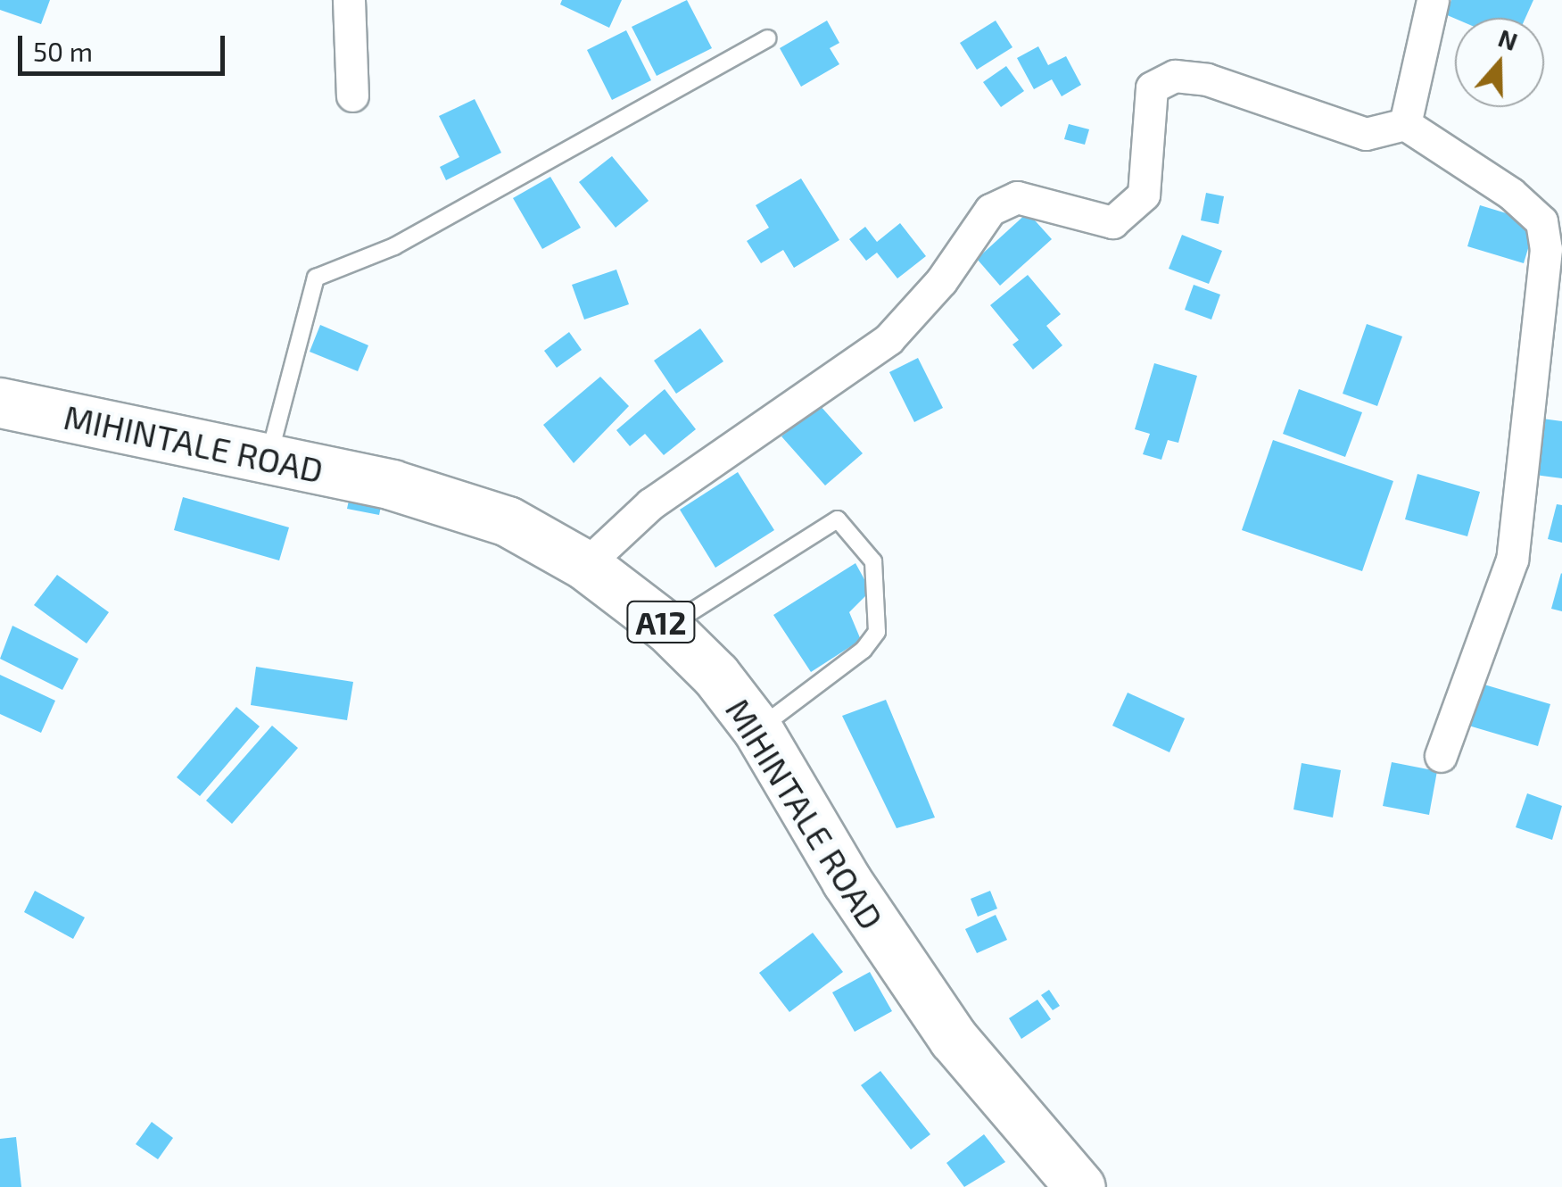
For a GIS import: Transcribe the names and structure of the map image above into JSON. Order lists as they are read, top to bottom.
{
  "streets": {
    "highway": ["MIHINTALE ROAD", "A12"]
  },
  "scale_bar": "50 m",
  "north": "top"
}
